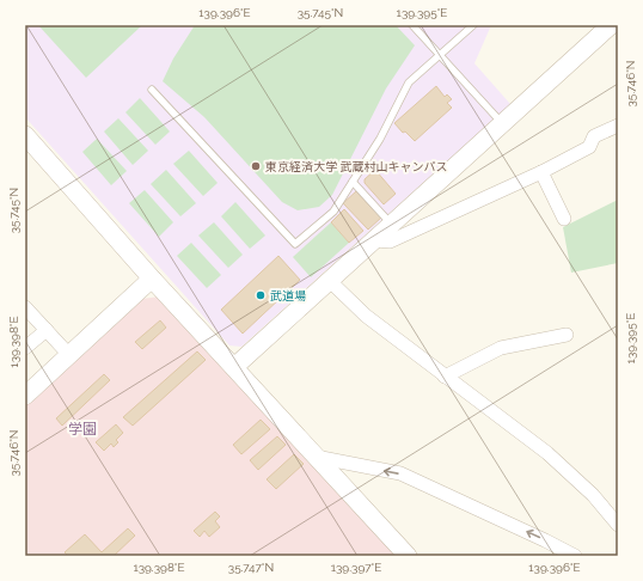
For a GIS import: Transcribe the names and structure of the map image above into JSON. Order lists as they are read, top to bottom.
{
  "districts": ["学園"],
  "places": ["東京経済大学 武蔵村山キャンパス", "武道場"],
  "coordinates": [
    "139.396°E",
    "35.745°N",
    "139.395°E",
    "35.746°N",
    "139.398°E",
    "35.747°N",
    "139.397°E"
  ]
}
